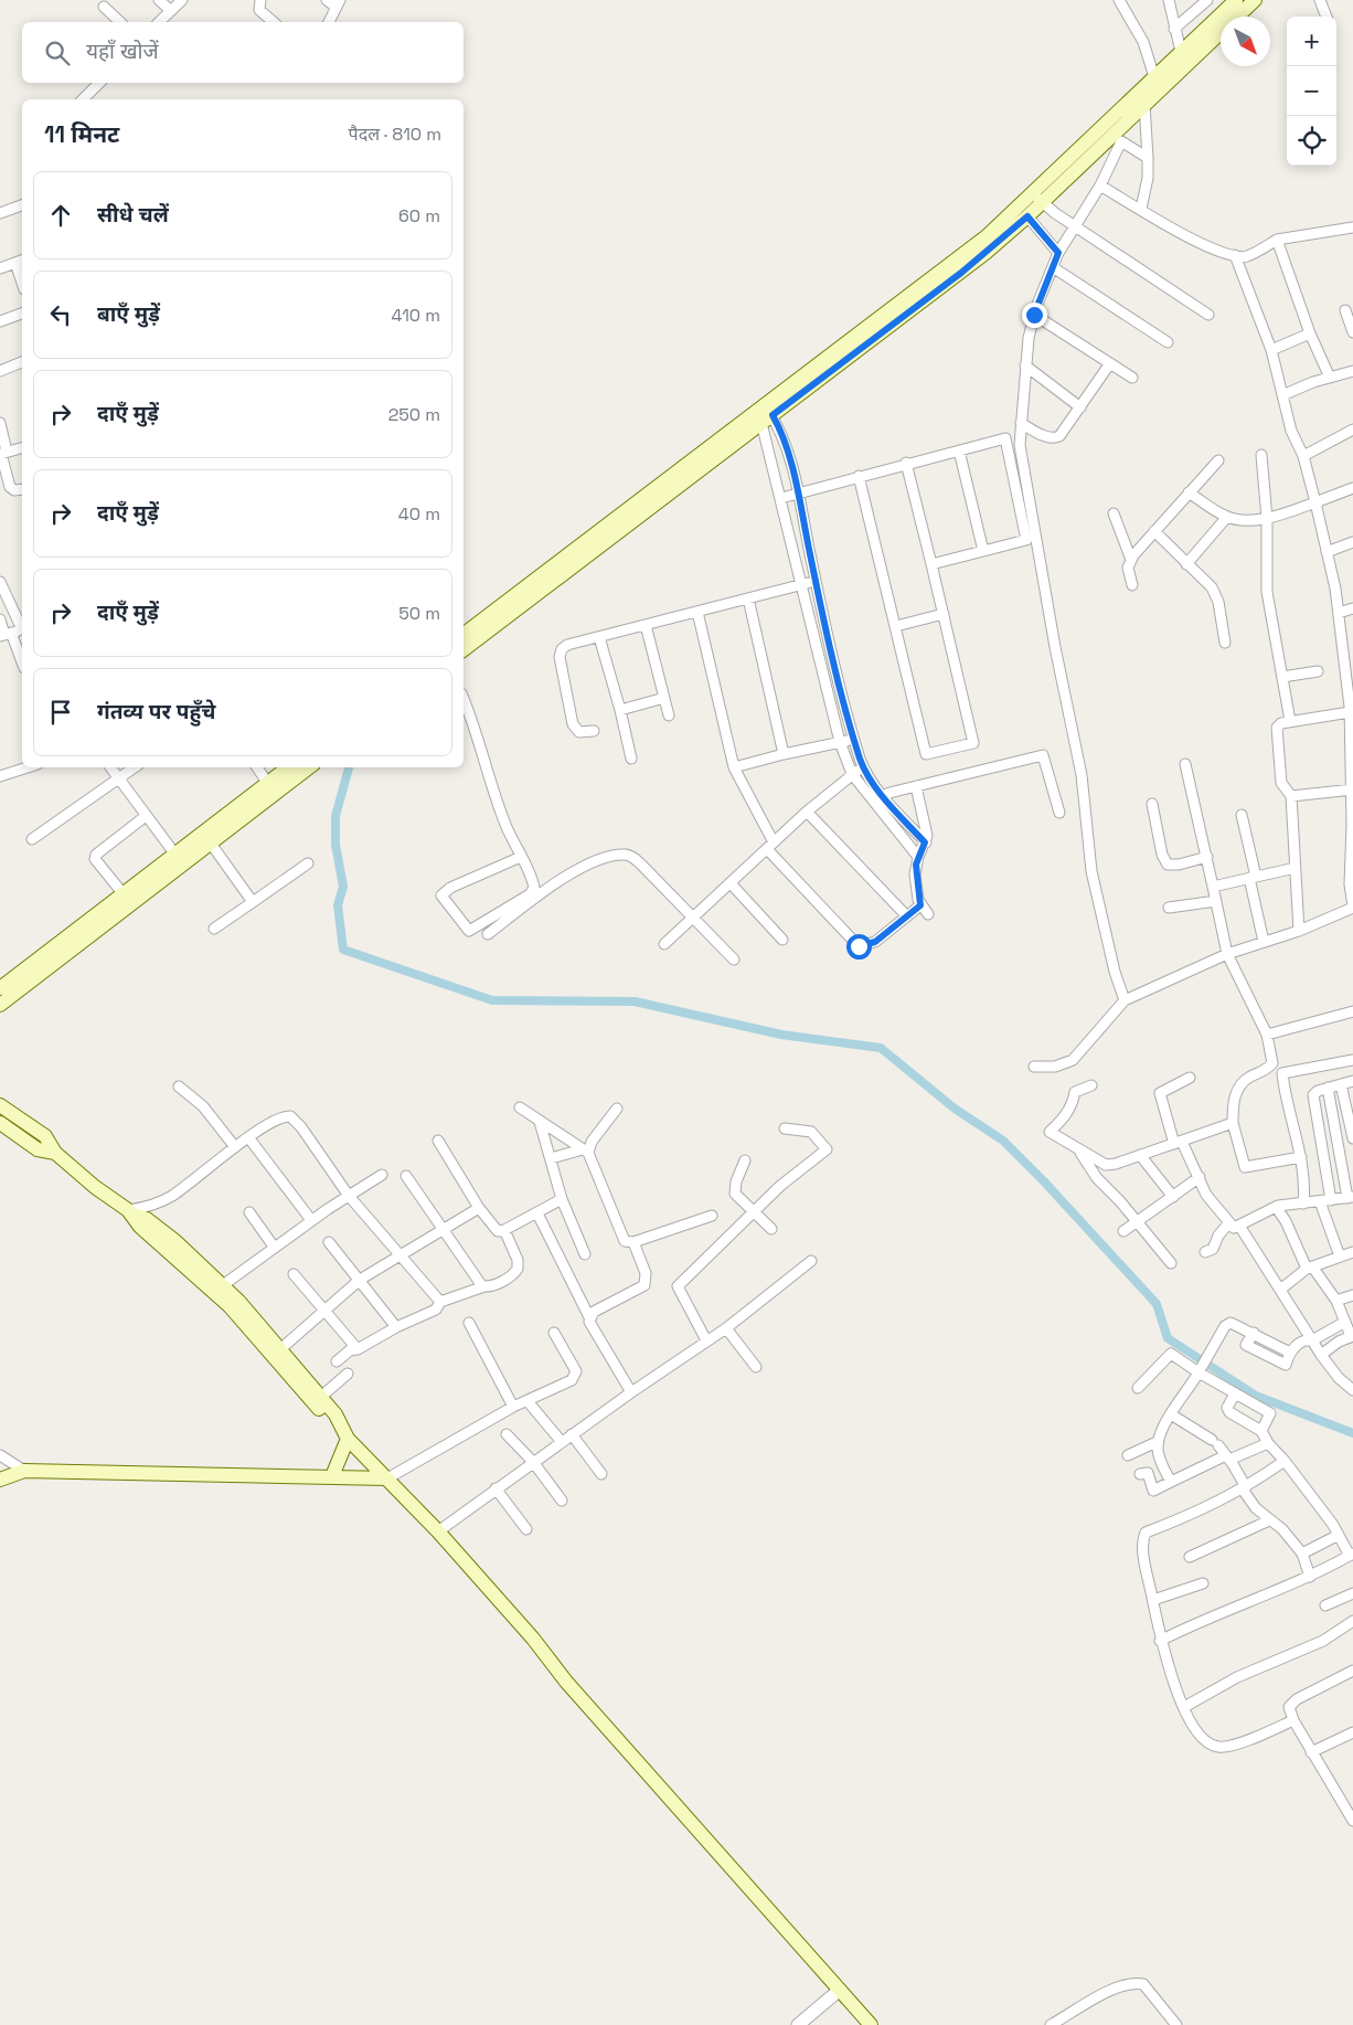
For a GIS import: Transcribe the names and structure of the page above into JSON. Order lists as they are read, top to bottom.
{
  "north": "bottom right",
  "page": {
    "map_buttons": ["+", "−"],
    "search": "यहाँ खोजें",
    "heading": ["11 मिनट", "पैदल · 810 m"],
    "list": [
      ["सीधे चलें", "60 m"],
      ["बाएँ मुड़ें", "410 m"],
      ["दाएँ मुड़ें", "250 m"],
      ["दाएँ मुड़ें", "40 m"],
      ["दाएँ मुड़ें", "50 m"],
      "गंतव्य पर पहुँचे"
    ]
  }
}
